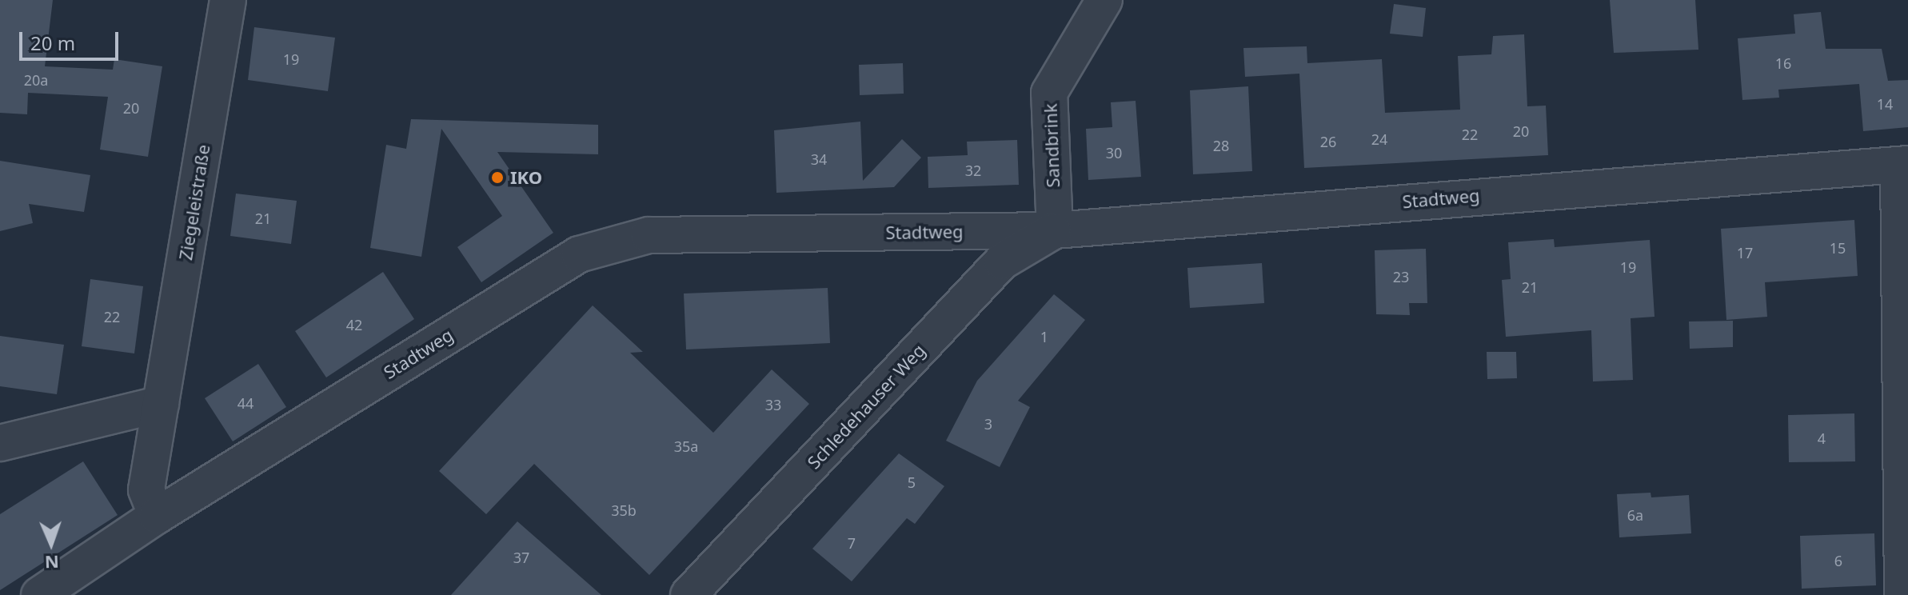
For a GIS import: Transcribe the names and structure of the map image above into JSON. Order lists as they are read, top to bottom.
{
  "streets": {
    "street": [
      "Sandbrink",
      "Stadtweg",
      "Ziegeleistraße",
      "Schledehauser Weg"
    ]
  },
  "crossings": [
    ["Sandbrink", "Stadtweg"],
    ["Sandbrink", "Schledehauser Weg"],
    ["Stadtweg", "Ziegeleistraße"],
    ["Stadtweg", "Schledehauser Weg"]
  ],
  "places": ["IKO"],
  "house_numbers": [
    "19",
    "16",
    "20a",
    "14",
    "20",
    "20",
    "22",
    "24",
    "26",
    "28",
    "30",
    "34",
    "32",
    "21",
    "15",
    "17",
    "19",
    "23",
    "21",
    "22",
    "42",
    "1",
    "44",
    "33",
    "3",
    "4",
    "35a",
    "5",
    "35b",
    "6a",
    "7",
    "37",
    "6"
  ],
  "scale_bar": "20 m",
  "north": "bottom"
}
